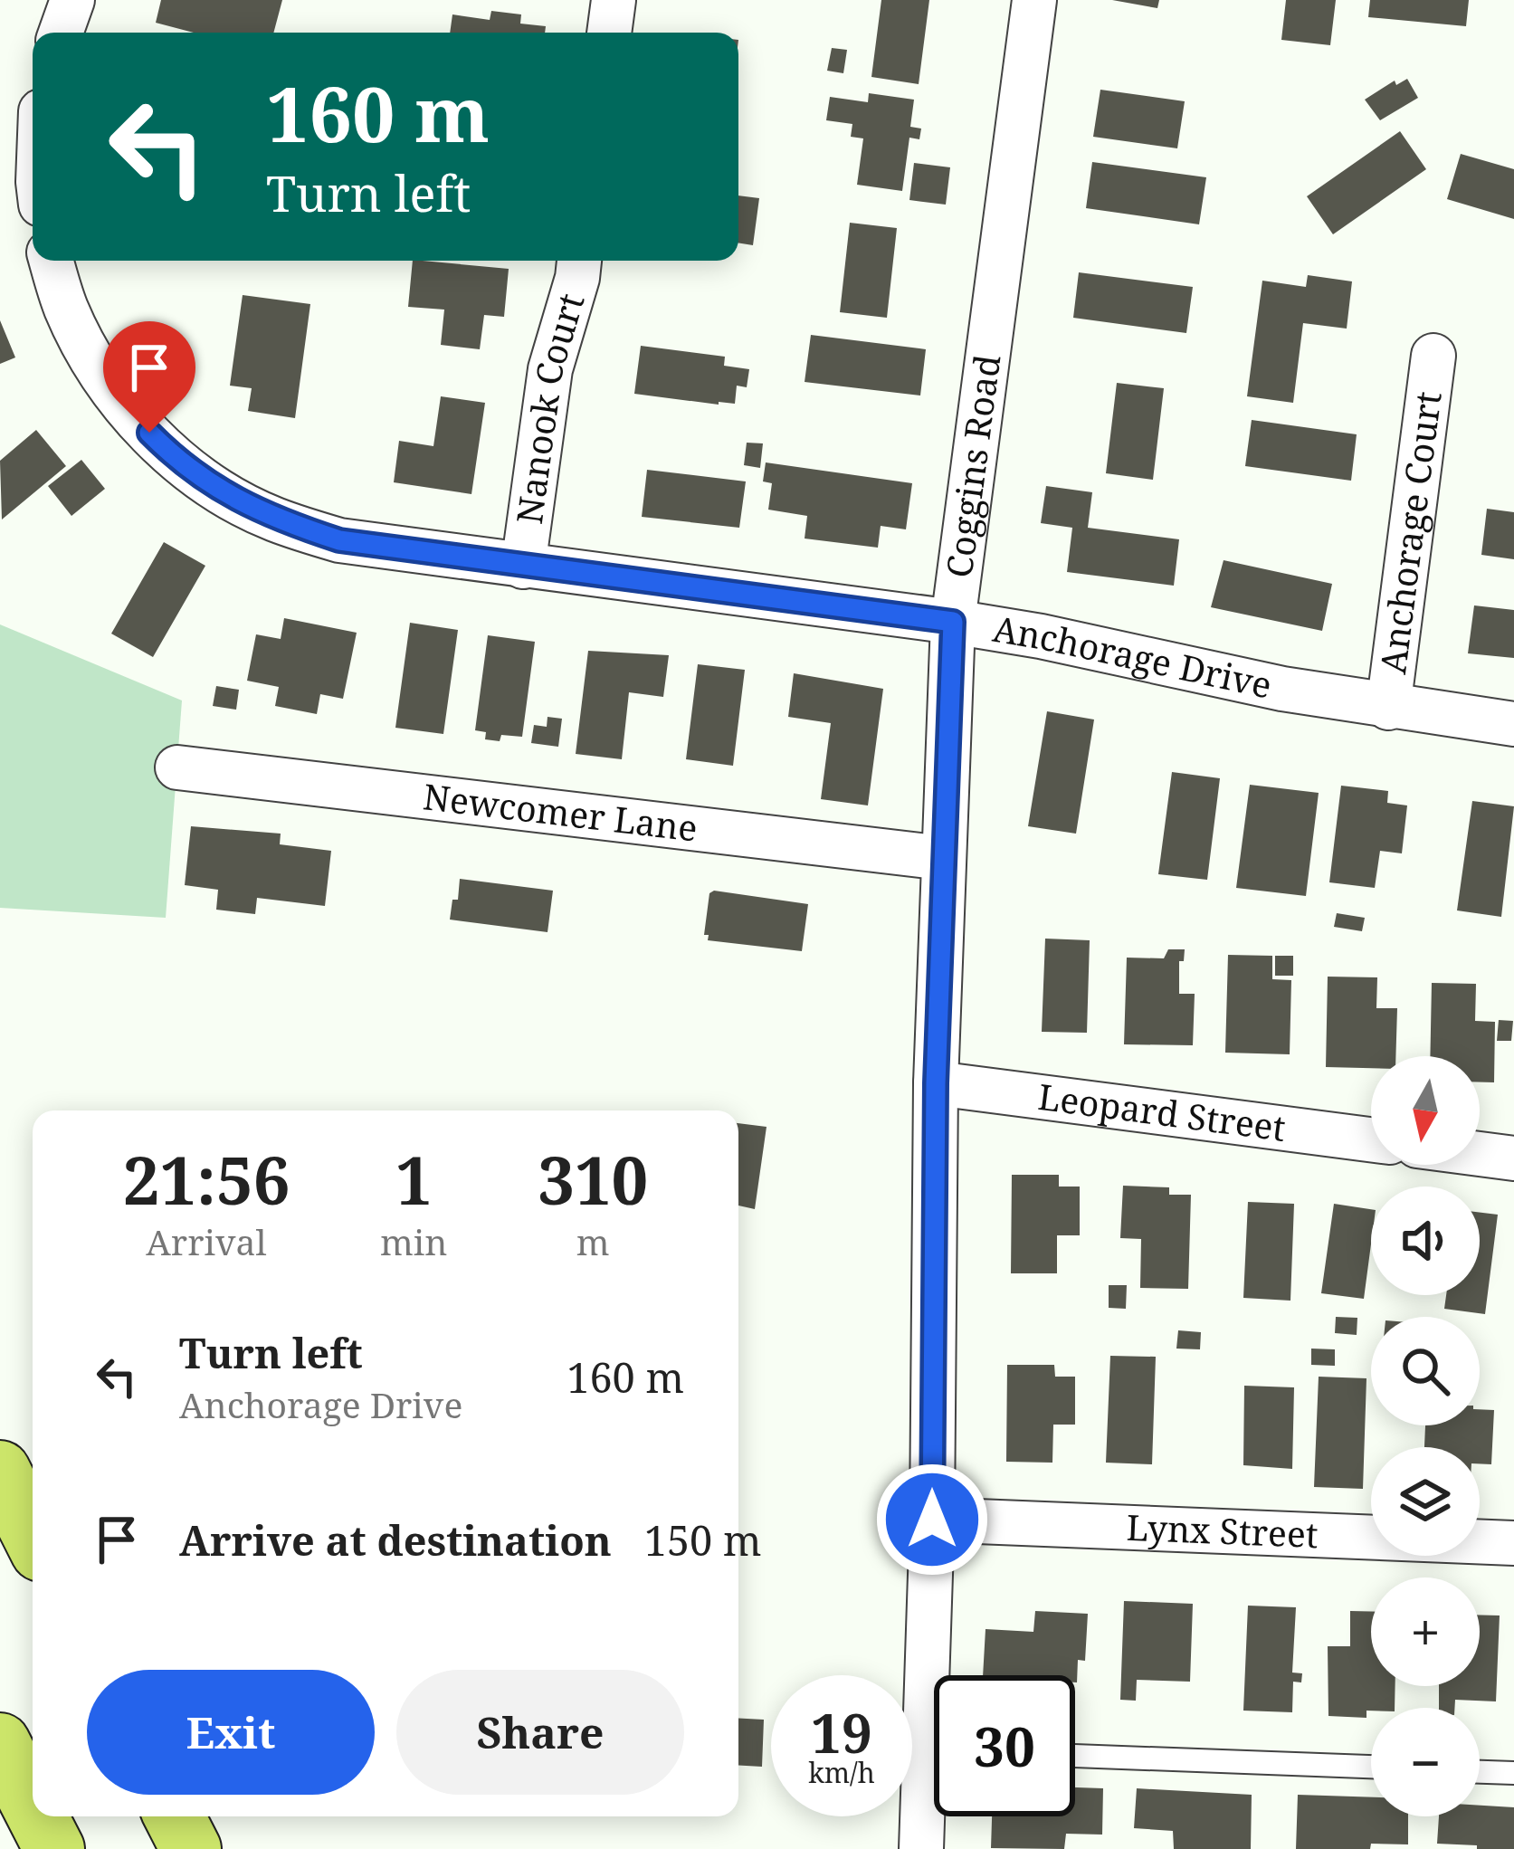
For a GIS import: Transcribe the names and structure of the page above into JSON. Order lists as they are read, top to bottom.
{
  "streets": {
    "street": [
      "Nanook Court",
      "Coggins Road",
      "Anchorage Court",
      "Anchorage Drive",
      "Newcomer Lane",
      "Leopard Street",
      "Lynx Street"
    ]
  },
  "crossings": [
    ["Nanook Court", "Anchorage Drive"],
    ["Coggins Road", "Anchorage Drive"],
    ["Coggins Road", "Newcomer Lane"],
    ["Coggins Road", "Leopard Street"],
    ["Coggins Road", "Lynx Street"],
    ["Anchorage Court", "Anchorage Drive"]
  ],
  "north": "bottom",
  "page": {
    "turn": ["160 m", "Turn left"],
    "map_buttons": ["+", "−"],
    "eta": [
      "21:56",
      "Arrival",
      "1",
      "min",
      "310",
      "m"
    ],
    "list": [
      {
        "name": "Turn left",
        "note": "Anchorage Drive",
        "value": "160 m"
      },
      {
        "name": "Arrive at destination",
        "value": "150 m"
      }
    ],
    "buttons": ["Exit", "Share"],
    "speed": "19 km/h",
    "limit": "30"
  }
}
